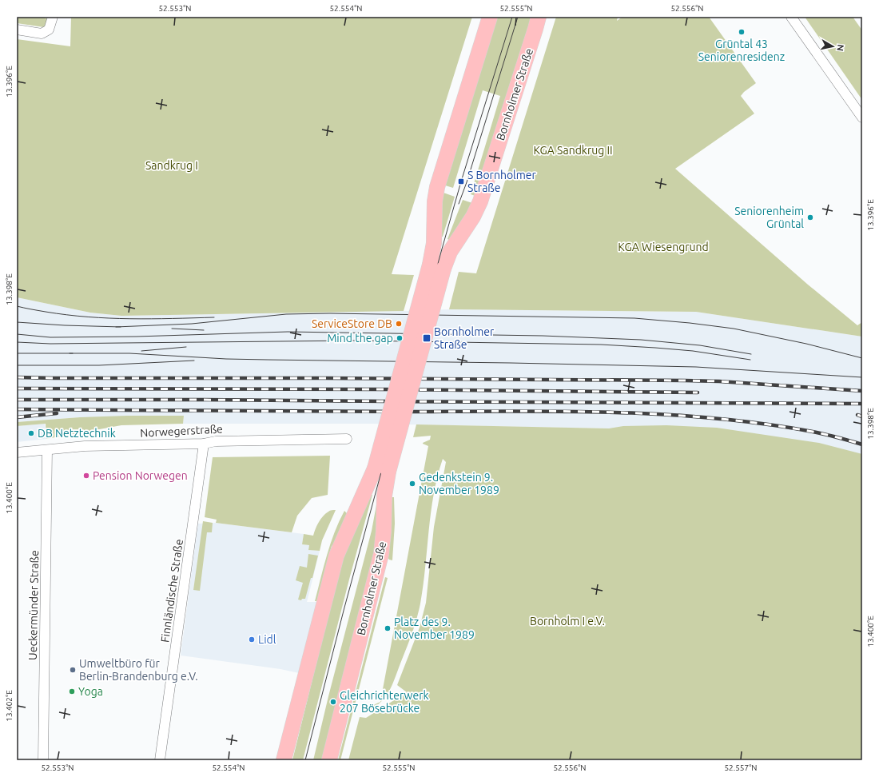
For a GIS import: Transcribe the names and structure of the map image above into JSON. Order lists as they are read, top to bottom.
{
  "streets": {
    "main road": ["Bornholmer Straße"],
    "street": ["Norwegerstraße", "Finnländische Straße", "Ueckermünder Straße"]
  },
  "crossings": [
    ["Norwegerstraße", "Finnländische Straße"],
    ["Norwegerstraße", "Ueckermünder Straße"]
  ],
  "parks": [
    "KGA Sandkrug II",
    "Sandkrug I",
    "KGA Wiesengrund",
    "Bornholm I e.V."
  ],
  "places": {
    "other": [
      "Grüntal 43 Seniorenresidenz",
      "Seniorenheim Grüntal",
      "ServiceStore DB",
      "Mind the gap",
      "DB Netztechnik",
      "Pension Norwegen",
      "Gedenkstein 9. November 1989",
      "Platz des 9. November 1989",
      "Lidl",
      "Umweltbüro für Berlin-Brandenburg e.V.",
      "Yoga",
      "Gleichrichterwerk 207 Bösebrücke"
    ],
    "transit": ["S Bornholmer Straße", "Bornholmer Straße"]
  },
  "north": "right",
  "coordinates": [
    "52.553°N",
    "52.554°N",
    "52.555°N",
    "52.556°N",
    "13.396°E",
    "13.398°E",
    "13.400°E",
    "13.402°E",
    "52.557°N"
  ]
}
